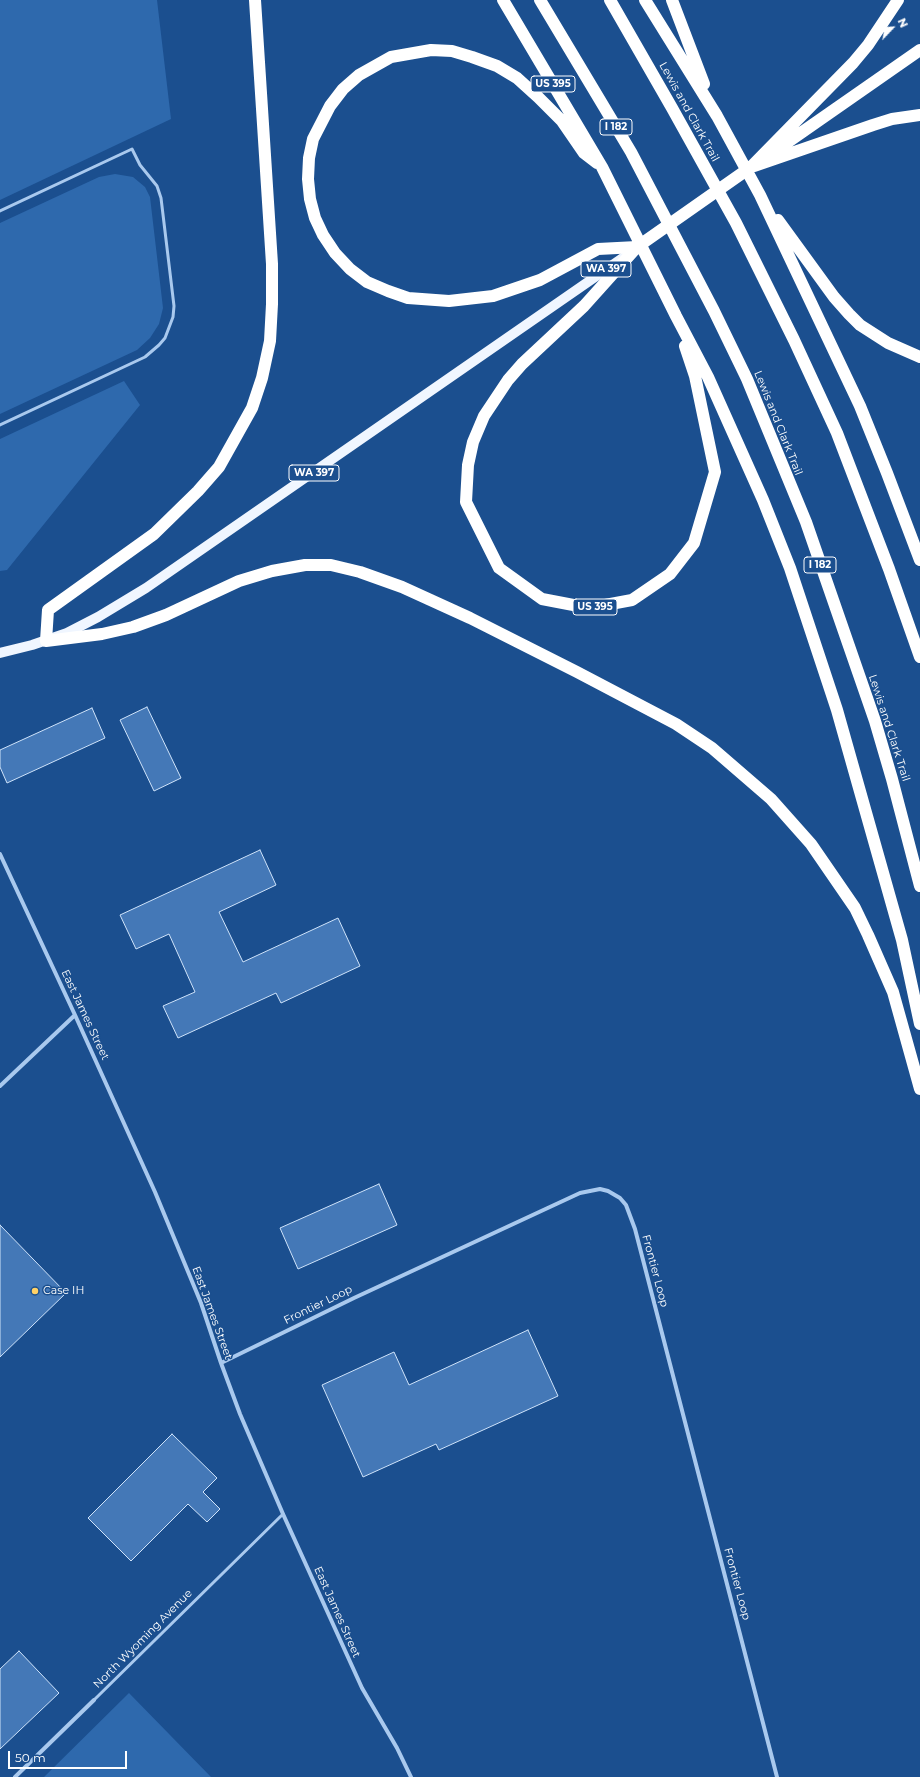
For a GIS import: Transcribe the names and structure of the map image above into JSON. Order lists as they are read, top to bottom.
{
  "streets": {
    "highway": ["US 395", "Lewis and Clark Trail", "I 182"],
    "main road": ["WA 397"],
    "street": ["East James Street", "Frontier Loop", "North Wyoming Avenue"]
  },
  "crossings": [
    ["US 395", "WA 397"],
    ["East James Street", "Frontier Loop"],
    ["East James Street", "North Wyoming Avenue"]
  ],
  "places": ["Case IH"],
  "scale_bar": "50 m",
  "north": "top right"
}
